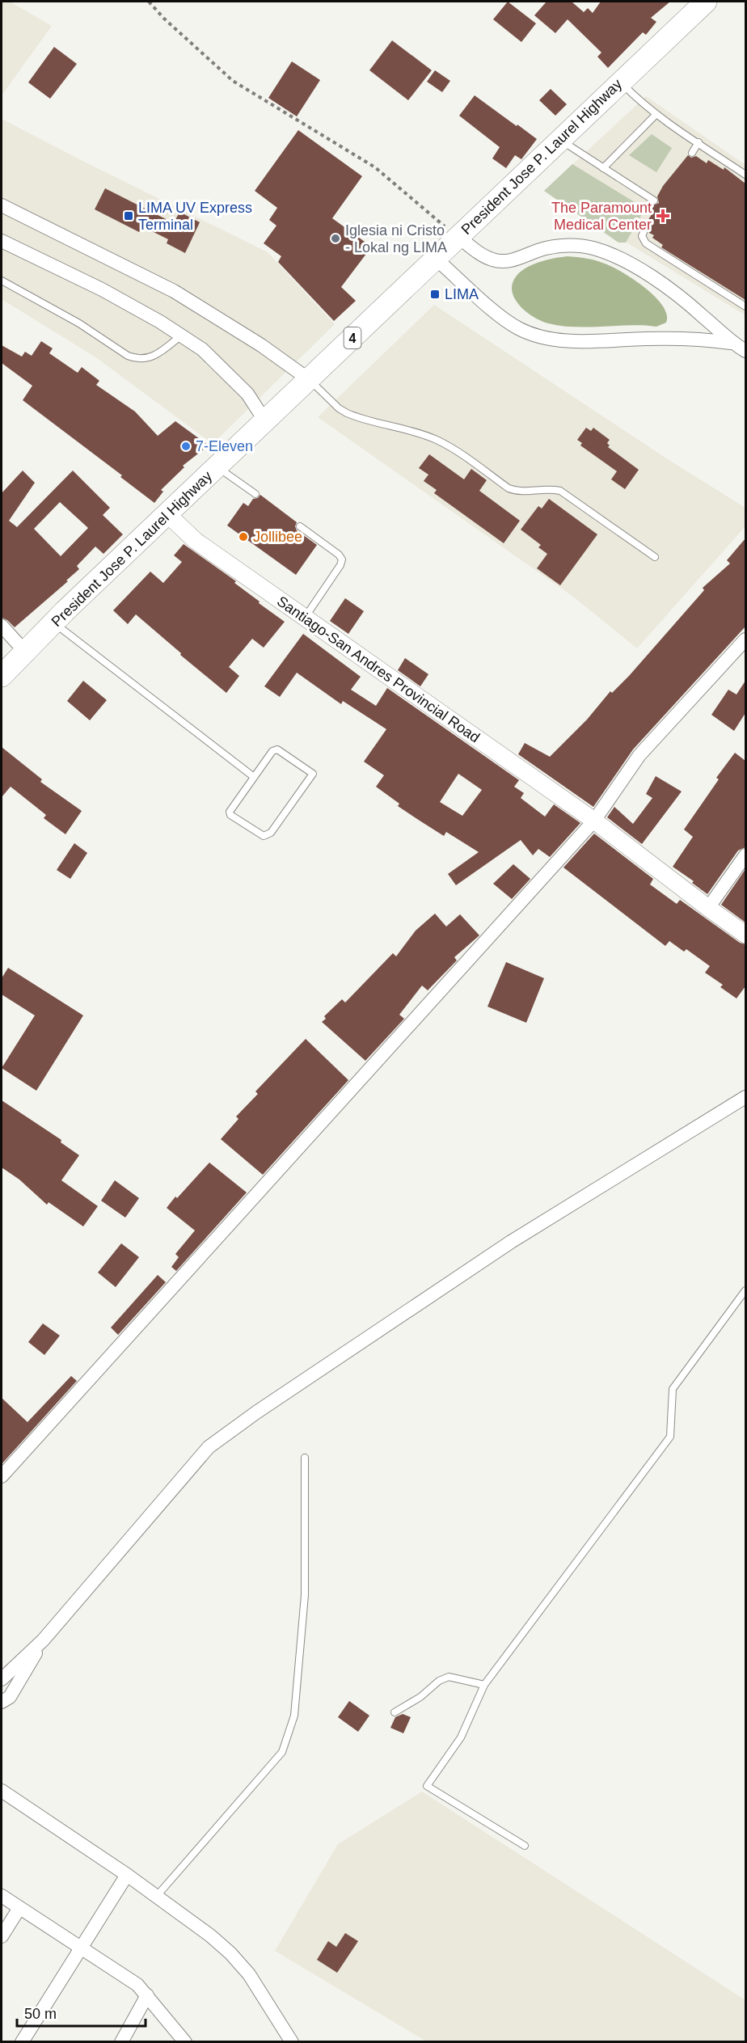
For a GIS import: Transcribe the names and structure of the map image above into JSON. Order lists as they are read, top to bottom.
{
  "streets": {
    "highway": ["President Jose P. Laurel Highway", "4"],
    "street": ["Santiago-San Andres Provincial Road"]
  },
  "crossings": [
    ["President Jose P. Laurel Highway", "Santiago-San Andres Provincial Road"]
  ],
  "places": {
    "transit": ["LIMA UV Express Terminal", "LIMA"],
    "health": ["The Paramount Medical Center"],
    "other": ["Iglesia ni Cristo - Lokal ng LIMA", "7-Eleven", "Jollibee"]
  },
  "scale_bar": "50 m"
}
